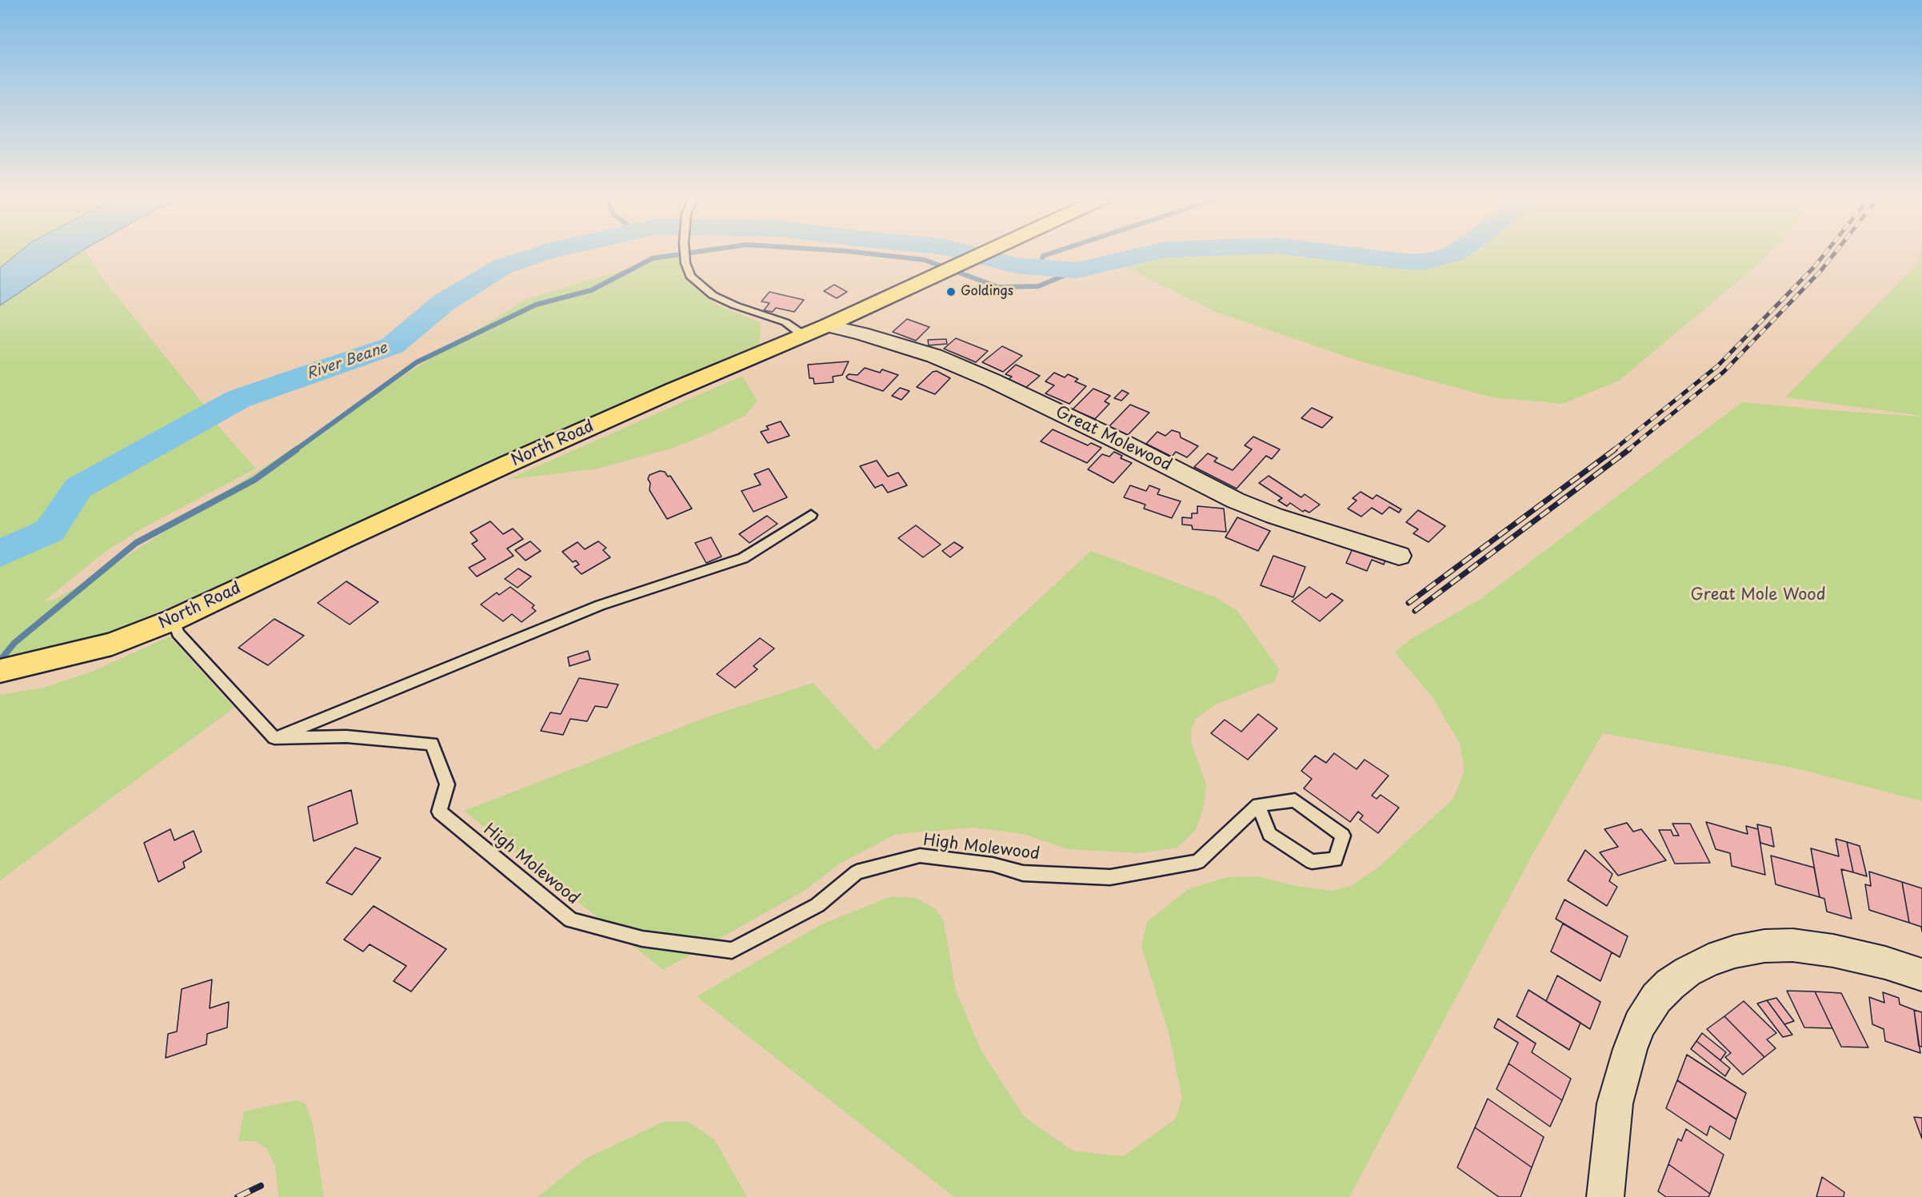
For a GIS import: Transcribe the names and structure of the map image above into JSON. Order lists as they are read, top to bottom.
{
  "streets": {
    "main road": ["North Road"],
    "street": ["Great Molewood"],
    "lane": ["High Molewood"]
  },
  "crossings": [
    ["Great Molewood", "North Road"]
  ],
  "water": ["River Beane"],
  "parks": ["Great Mole Wood"],
  "places": ["Goldings"]
}
